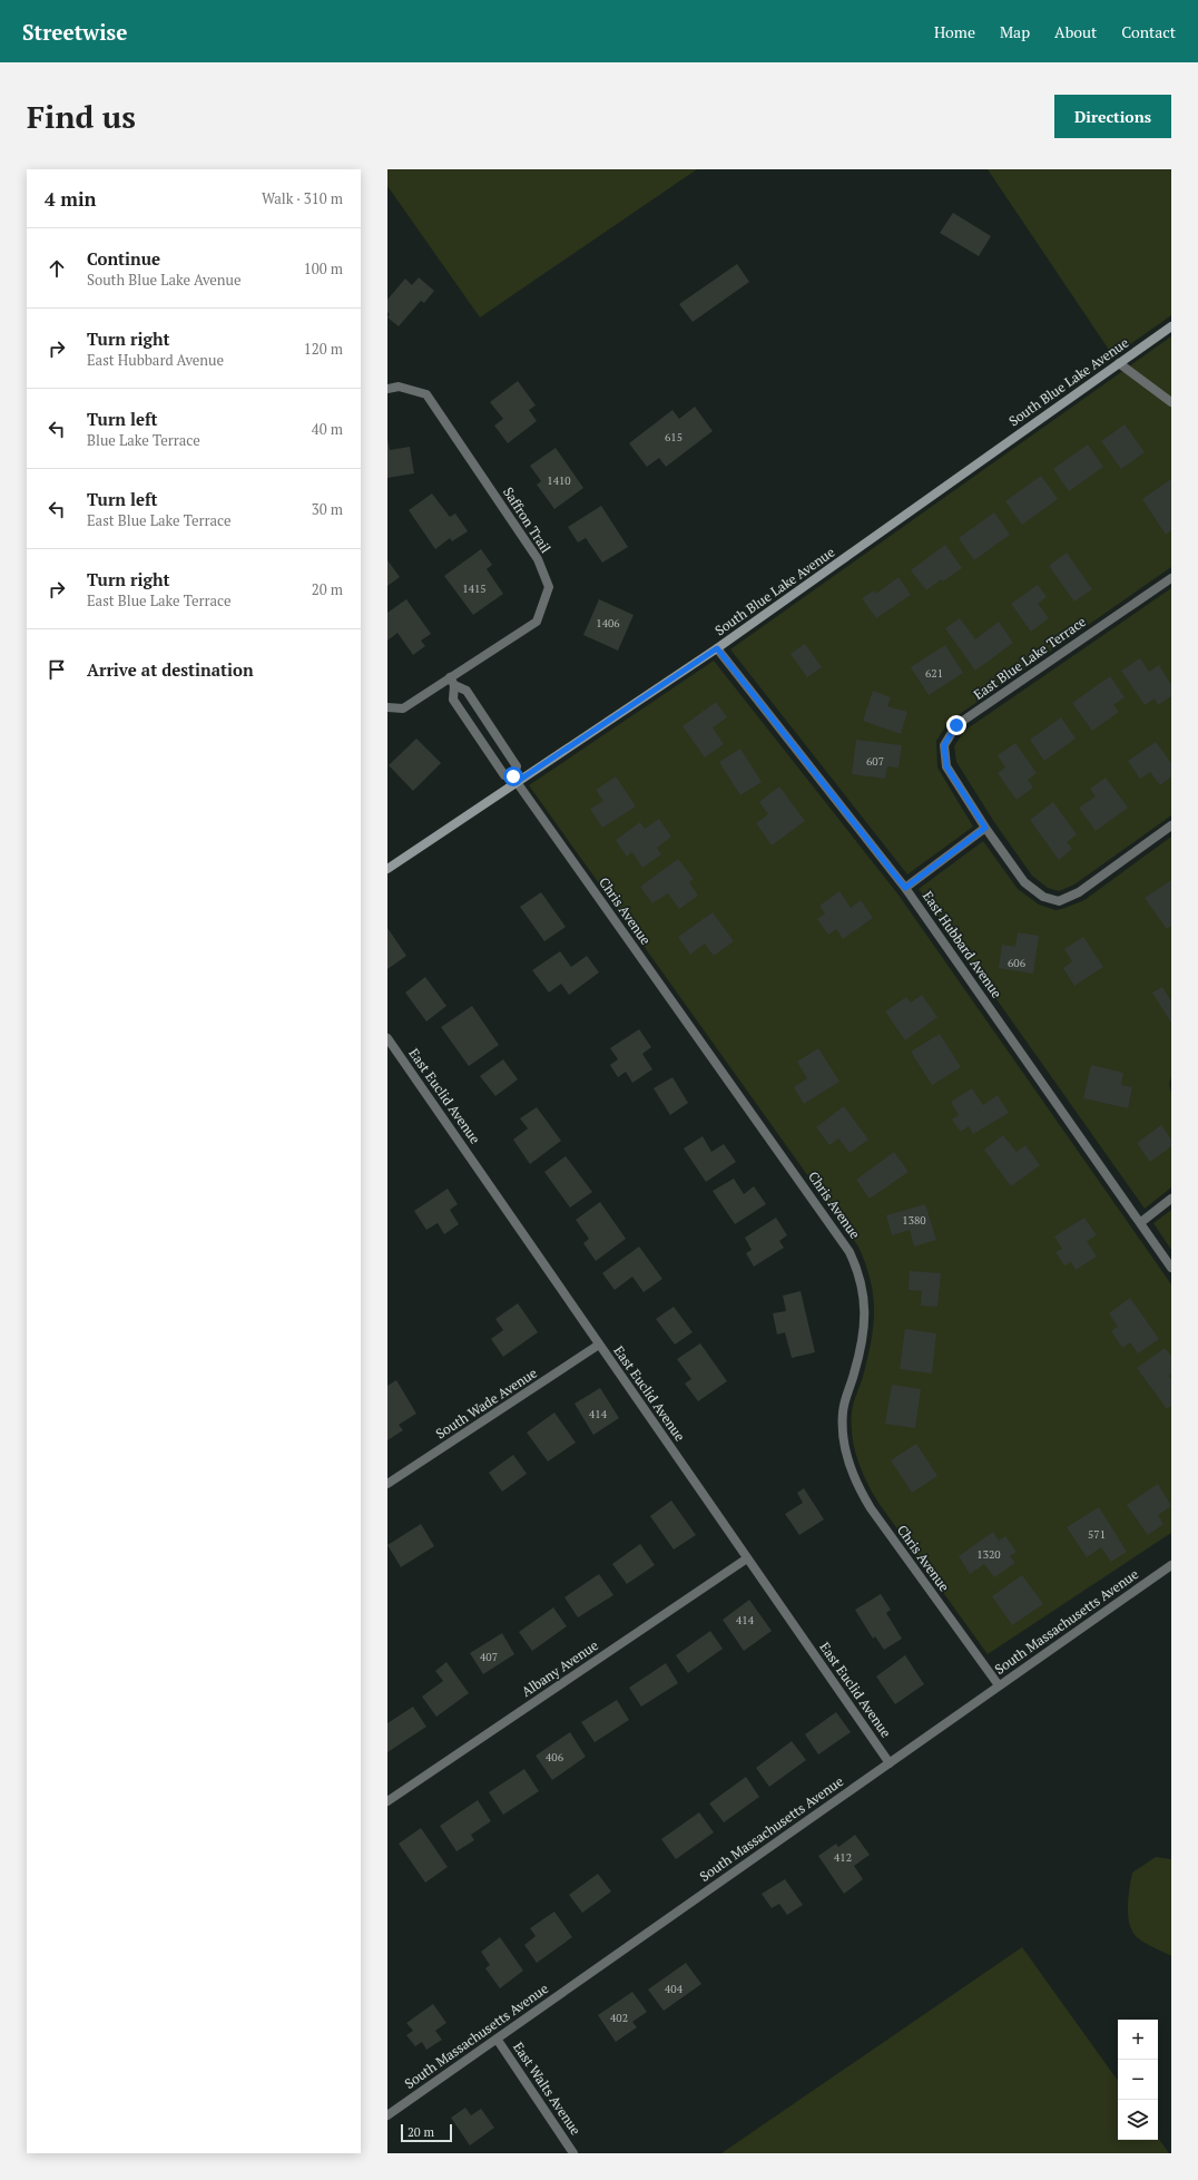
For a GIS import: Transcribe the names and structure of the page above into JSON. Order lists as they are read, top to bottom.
{
  "streets": {
    "main road": ["South Blue Lake Avenue"],
    "street": [
      "Saffron Trail",
      "East Blue Lake Terrace",
      "Chris Avenue",
      "East Hubbard Avenue",
      "East Euclid Avenue",
      "South Wade Avenue",
      "South Massachusetts Avenue",
      "Albany Avenue",
      "East Walts Avenue"
    ]
  },
  "crossings": [
    ["South Blue Lake Avenue", "Chris Avenue"],
    ["South Blue Lake Avenue", "East Hubbard Avenue"],
    ["Saffron Trail", "Chris Avenue"],
    ["Chris Avenue", "South Massachusetts Avenue"],
    ["East Euclid Avenue", "South Wade Avenue"],
    ["East Euclid Avenue", "South Massachusetts Avenue"],
    ["East Euclid Avenue", "Albany Avenue"],
    ["South Massachusetts Avenue", "East Walts Avenue"]
  ],
  "house_numbers": [
    "615",
    "1410",
    "1415",
    "1406",
    "621",
    "607",
    "606",
    "1380",
    "414",
    "571",
    "1320",
    "414",
    "407",
    "406",
    "412",
    "404",
    "402"
  ],
  "scale_bar": "20 m",
  "page": {
    "header": "Streetwise",
    "nav": [
      "Home",
      "Map",
      "About",
      "Contact"
    ],
    "buttons": "Directions",
    "title": "Find us",
    "heading": ["4 min", "Walk · 310 m"],
    "list": [
      ["Continue", "South Blue Lake Avenue", "100 m"],
      ["Turn right", "East Hubbard Avenue", "120 m"],
      ["Turn left", "Blue Lake Terrace", "40 m"],
      ["Turn left", "East Blue Lake Terrace", "30 m"],
      ["Turn right", "East Blue Lake Terrace", "20 m"],
      "Arrive at destination"
    ],
    "map_buttons": ["+", "−"],
    "scale": "20 m"
  }
}
